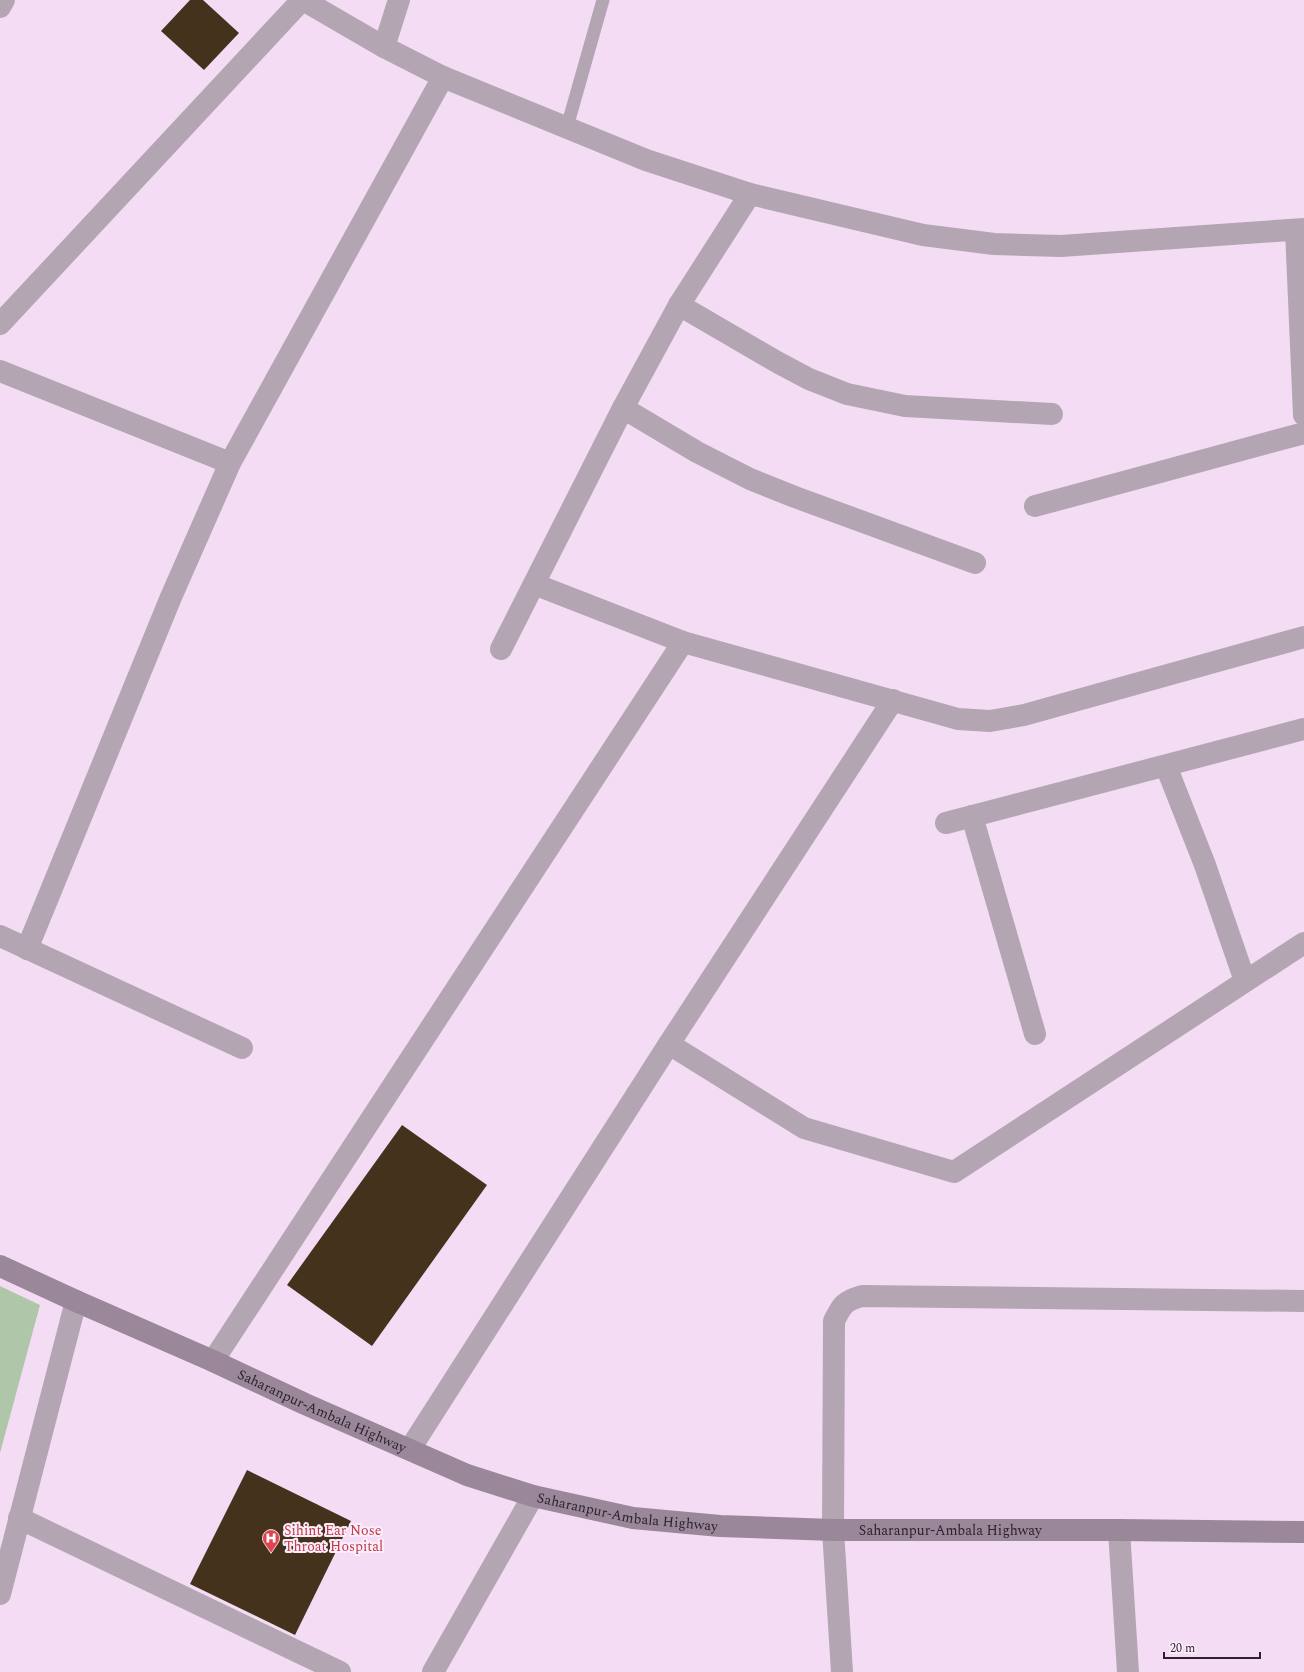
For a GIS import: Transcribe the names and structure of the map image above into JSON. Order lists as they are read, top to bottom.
{
  "streets": {
    "main road": ["Saharanpur-Ambala Highway"]
  },
  "places": {
    "hospital": ["Sihint Ear Nose Throat Hospital"]
  },
  "scale_bar": "20 m"
}
